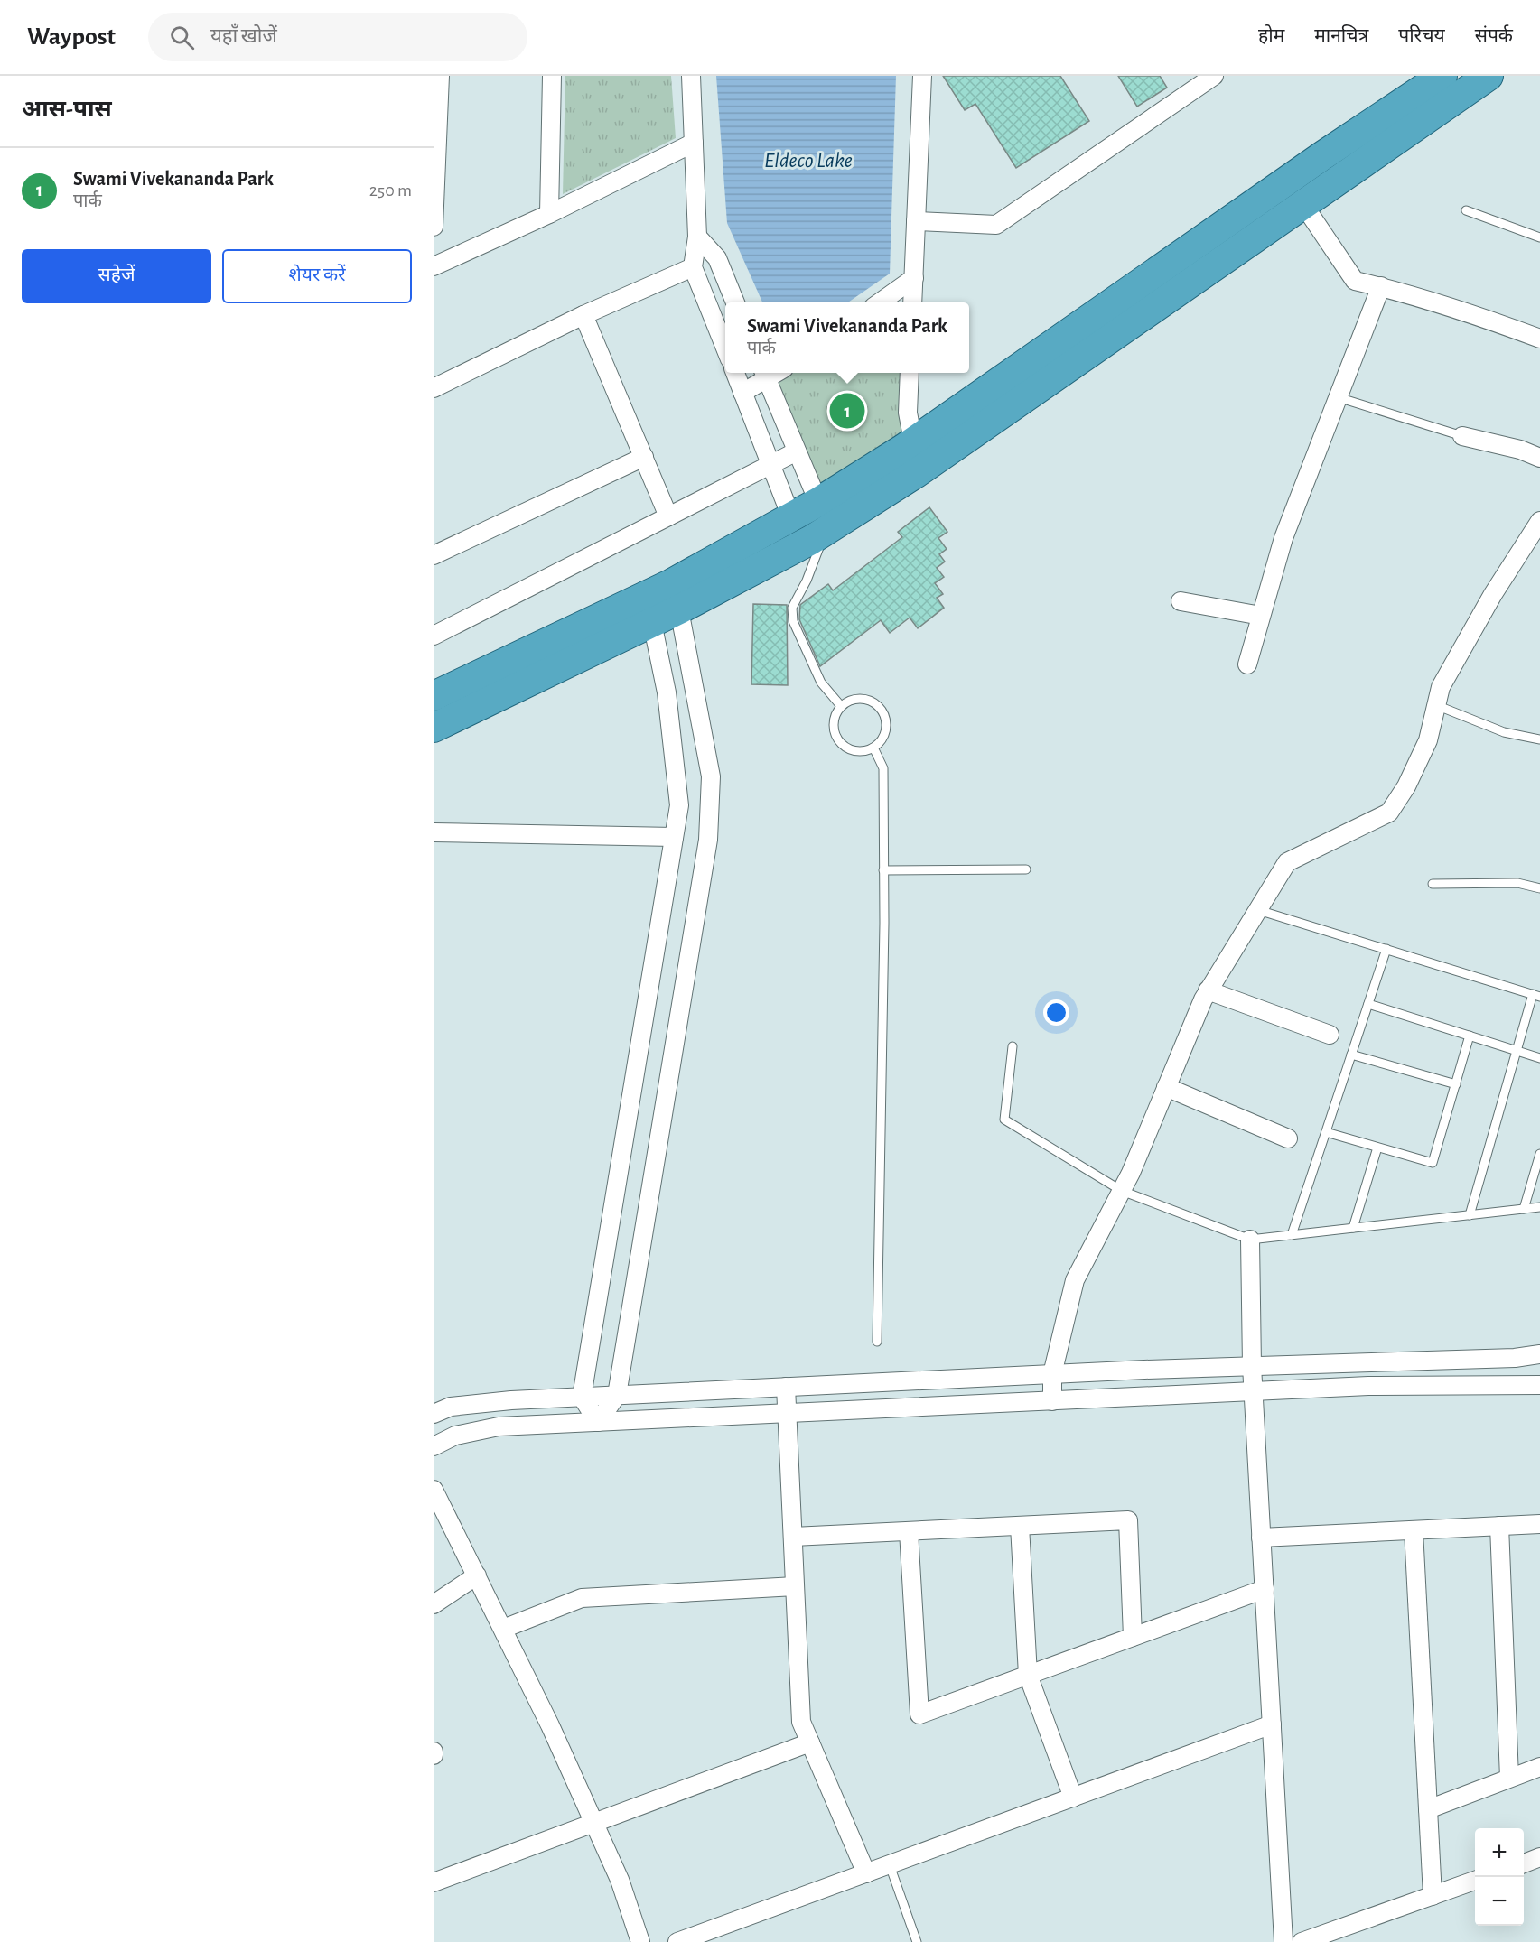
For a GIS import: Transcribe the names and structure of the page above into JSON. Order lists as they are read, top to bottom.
{
  "water": ["Eldeco Lake"],
  "page": {
    "header": "Waypost",
    "search": "यहाँ खोजें",
    "nav": [
      "होम",
      "मानचित्र",
      "परिचय",
      "संपर्क"
    ],
    "heading": "आस-पास",
    "list": [
      {
        "mark": "1",
        "name": "Swami Vivekananda Park",
        "note": "पार्क",
        "value": "250 m"
      }
    ],
    "buttons": ["सहेजें", "शेयर करें"],
    "popup": ["Swami Vivekananda Park", "पार्क"],
    "pins": "1",
    "map_buttons": ["+", "−"]
  }
}
